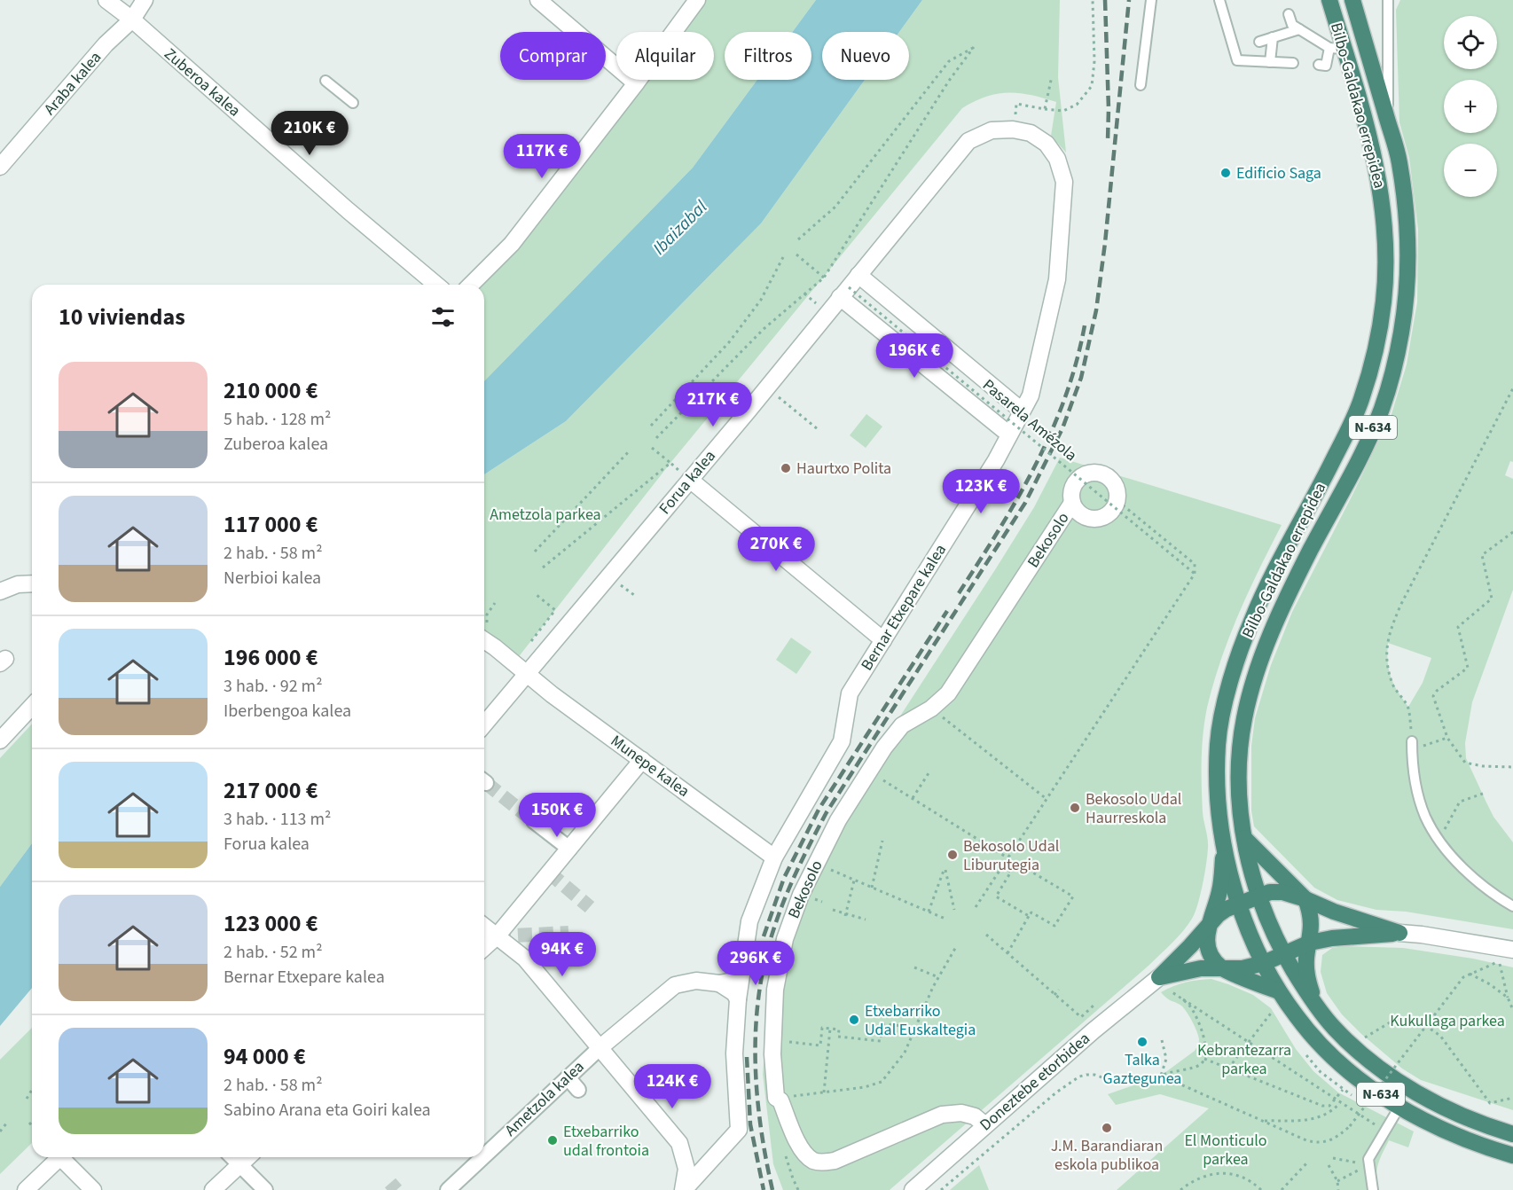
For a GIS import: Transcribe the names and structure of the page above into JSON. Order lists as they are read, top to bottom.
{
  "streets": {
    "highway": ["Bilbo-Galdakao errepidea", "N-634"],
    "street": [
      "Zuberoa kalea",
      "Araba kalea",
      "Forua kalea",
      "Bekosolo",
      "Bernar Etxepare kalea",
      "Munepe kalea",
      "Doneztebe etorbidea",
      "Ametzola kalea"
    ],
    "path": ["Pasarela Amézola"]
  },
  "crossings": [
    ["Zuberoa kalea", "Araba kalea"],
    ["Pasarela Amézola", "Forua kalea"],
    ["Forua kalea", "Bernar Etxepare kalea"],
    ["Forua kalea", "Munepe kalea"],
    ["Bekosolo", "Doneztebe etorbidea"],
    ["Bernar Etxepare kalea", "Munepe kalea"]
  ],
  "water": ["Ibaizabal"],
  "parks": [
    "Ametzola parkea",
    "Kukullaga parkea",
    "Kebrantezarra parkea",
    "El Monticulo parkea"
  ],
  "places": [
    "Edificio Saga",
    "Haurtxo Polita",
    "Bekosolo Udal Haurreskola",
    "Bekosolo Udal Liburutegia",
    "Etxebarriko Udal Euskaltegia",
    "Talka Gaztegunea",
    "J.M. Barandiaran eskola publikoa",
    "Etxebarriko udal frontoia"
  ],
  "page": {
    "map_buttons": ["+", "−"],
    "chip": [
      "Comprar",
      "Alquilar",
      "Filtros",
      "Nuevo"
    ],
    "price": [
      "210K €",
      "117K €",
      "196K €",
      "217K €",
      "123K €",
      "270K €",
      "150K €",
      "94K €",
      "296K €",
      "124K €"
    ],
    "heading": "10 viviendas",
    "list": [
      {
        "name": "210 000 €",
        "note": "5 hab. · 128 m² · Zuberoa kalea"
      },
      {
        "name": "117 000 €",
        "note": "2 hab. · 58 m² · Nerbioi kalea"
      },
      {
        "name": "196 000 €",
        "note": "3 hab. · 92 m² · Iberbengoa kalea"
      },
      {
        "name": "217 000 €",
        "note": "3 hab. · 113 m² · Forua kalea"
      },
      {
        "name": "123 000 €",
        "note": "2 hab. · 52 m² · Bernar Etxepare kalea"
      },
      {
        "name": "94 000 €",
        "note": "2 hab. · 58 m² · Sabino Arana eta Goiri kalea"
      }
    ]
  }
}
